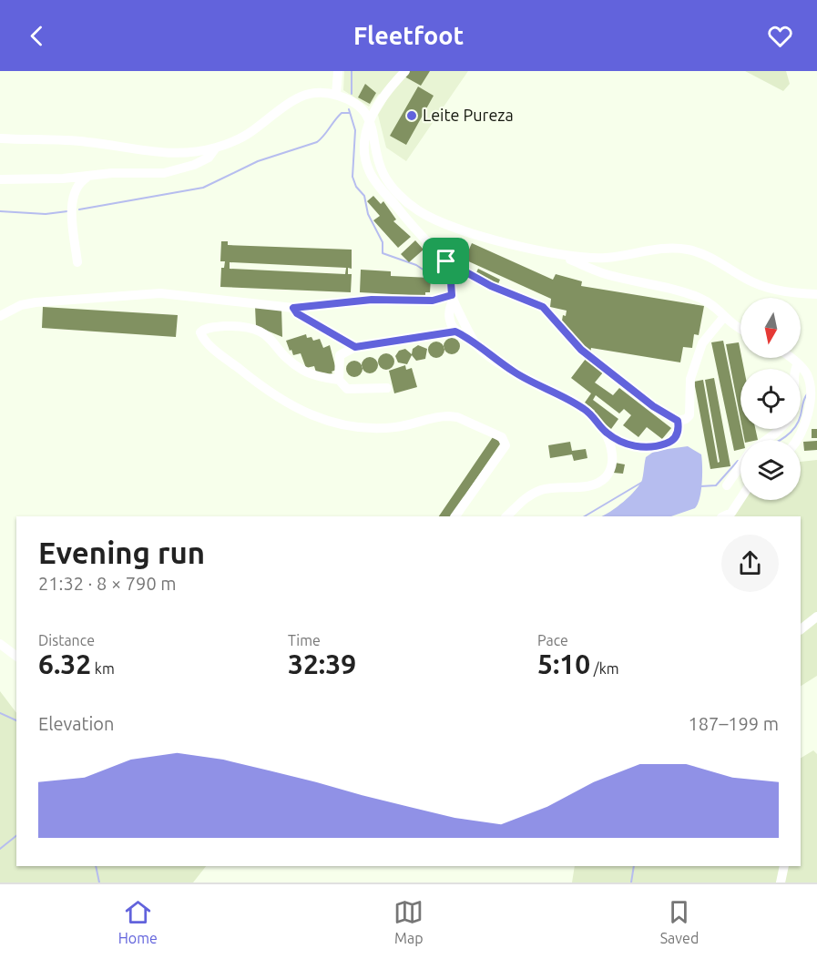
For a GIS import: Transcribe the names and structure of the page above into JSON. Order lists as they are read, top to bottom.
{
  "places": ["Leite Pureza"],
  "north": "bottom",
  "page": {
    "header": "Fleetfoot",
    "heading": ["Evening run", "21:32 · 8 × 790 m"],
    "stats": [
      ["Distance", "6.32 km"],
      ["Time", "32:39"],
      ["Pace", "5:10 /km"]
    ],
    "chart": ["Elevation", "187–199 m"],
    "tabs": ["Home", "Map", "Saved"]
  }
}
